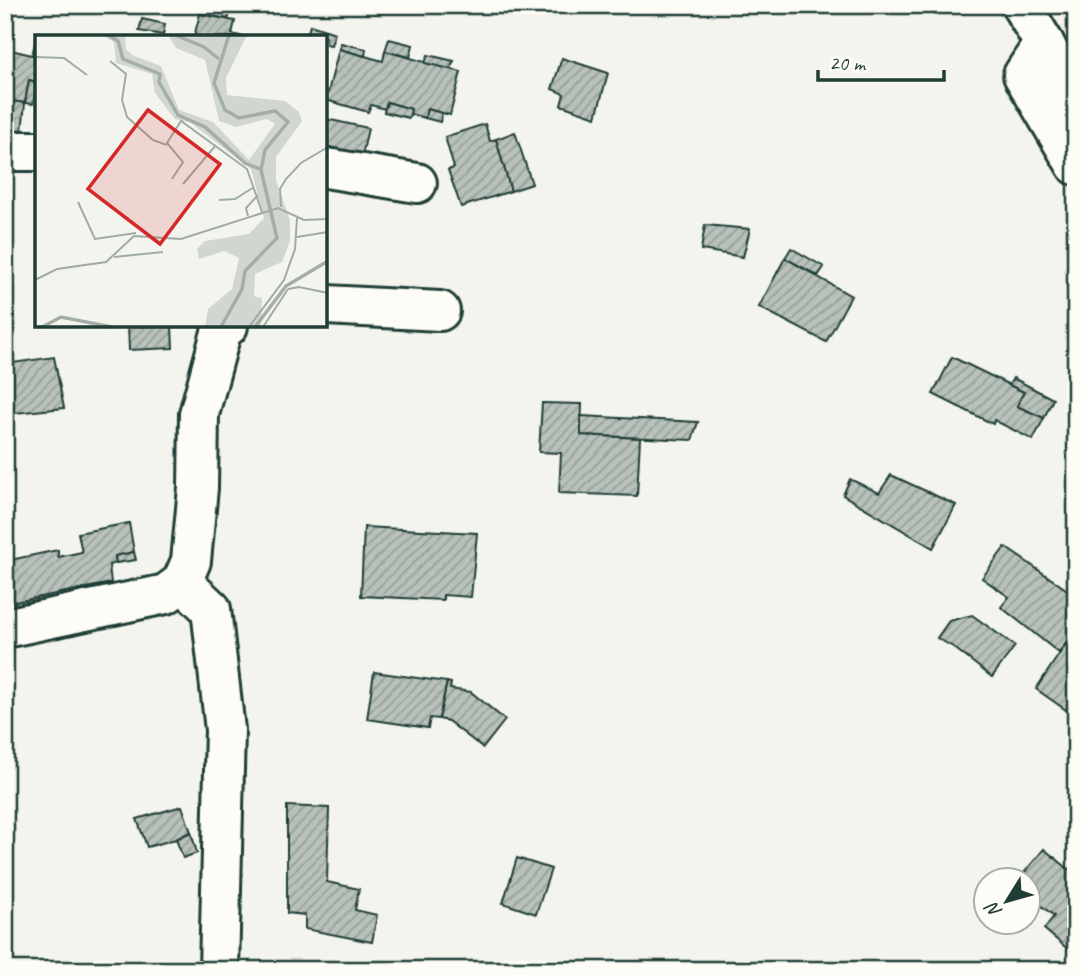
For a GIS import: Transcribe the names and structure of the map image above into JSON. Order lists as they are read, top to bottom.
{
  "scale_bar": "20 m",
  "north": "bottom left"
}
